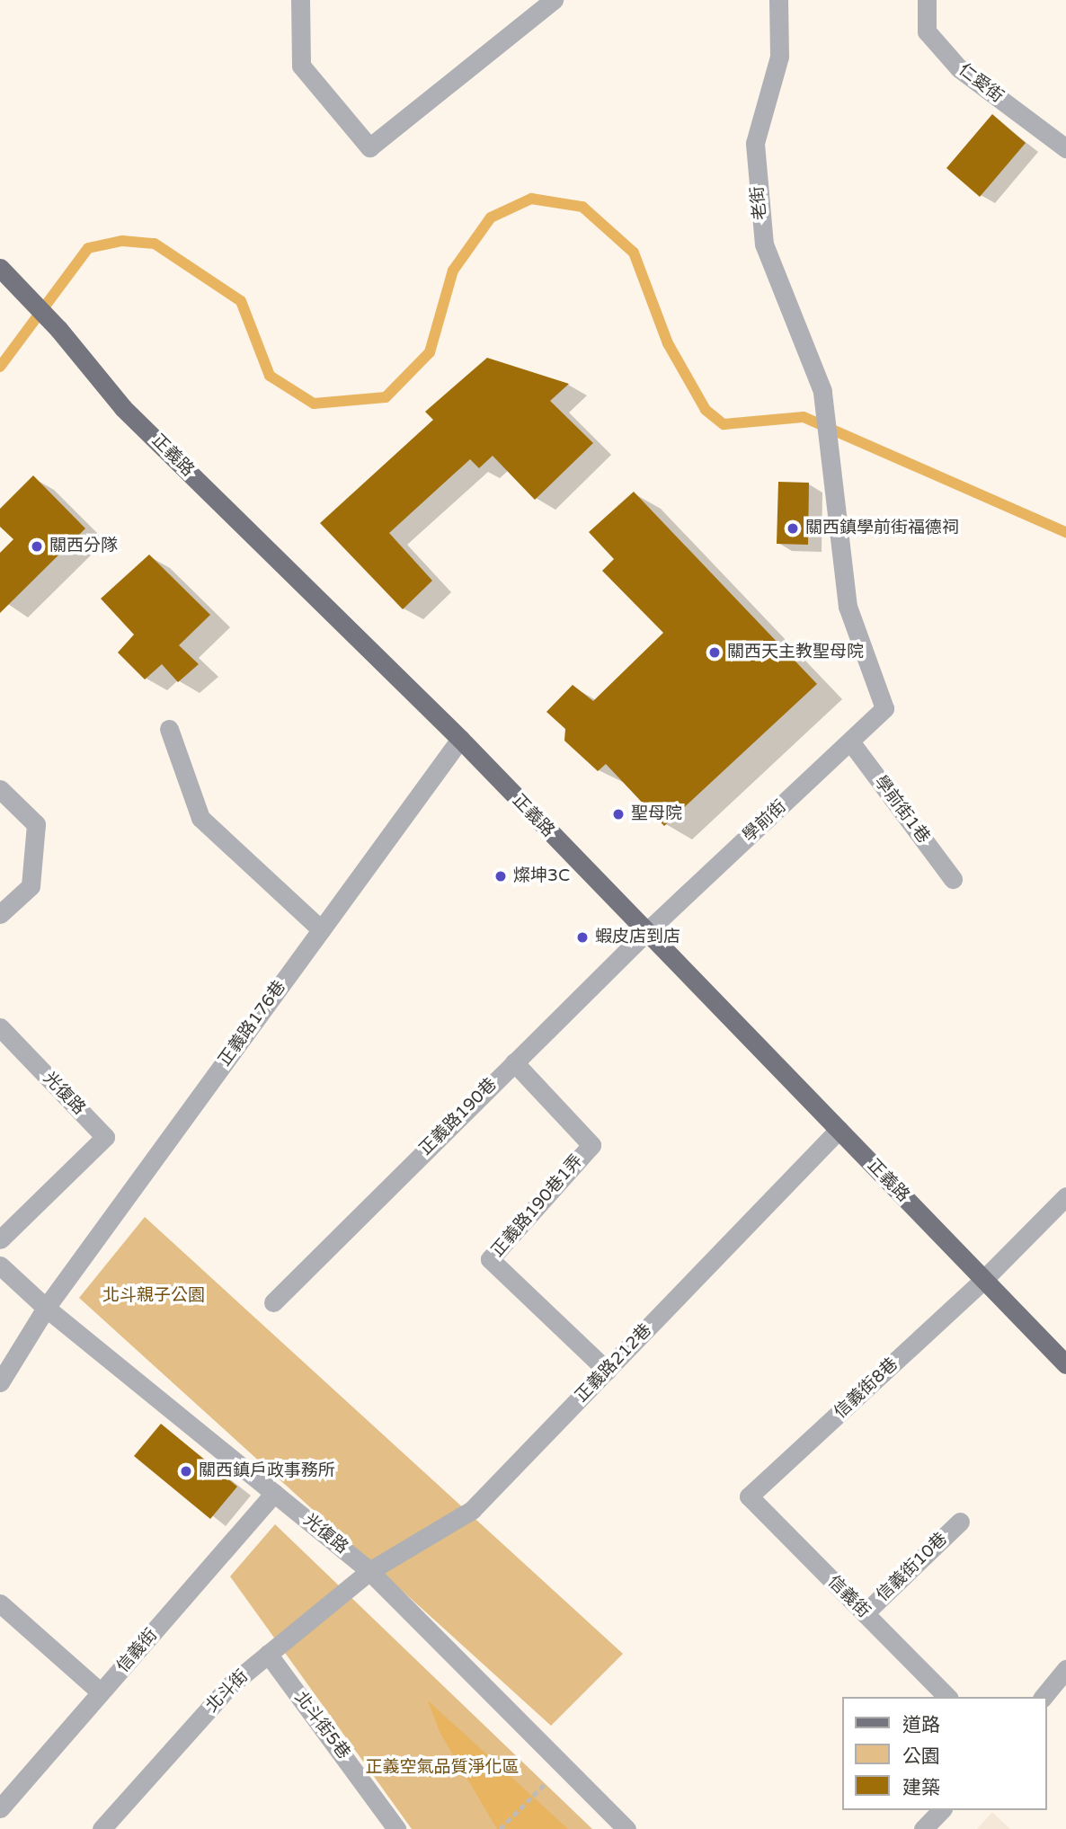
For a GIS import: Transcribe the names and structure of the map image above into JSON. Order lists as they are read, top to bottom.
{
  "streets": {
    "main road": ["正義路"],
    "street": [
      "仁愛街",
      "老街",
      "學前街1巷",
      "學前街",
      "正義路176巷",
      "光復路",
      "正義路190巷",
      "正義路190巷1弄",
      "正義路212巷",
      "信義街8巷",
      "信義街10巷",
      "信義街",
      "北斗街",
      "北斗街5巷"
    ]
  },
  "crossings": [
    ["老街", "學前街"],
    ["正義路", "學前街"],
    ["正義路", "正義路176巷"],
    ["正義路", "正義路190巷"],
    ["正義路", "正義路212巷"],
    ["正義路", "信義街8巷"],
    ["學前街1巷", "學前街"],
    ["學前街", "正義路190巷"],
    ["正義路176巷", "光復路"],
    ["光復路", "正義路212巷"],
    ["光復路", "信義街"],
    ["光復路", "北斗街"],
    ["正義路190巷", "正義路190巷1弄"],
    ["正義路190巷1弄", "正義路212巷"],
    ["正義路212巷", "北斗街"],
    ["信義街8巷", "信義街"],
    ["信義街10巷", "信義街"],
    ["北斗街", "北斗街5巷"]
  ],
  "parks": ["北斗親子公園", "正義空氣品質淨化區"],
  "places": [
    "關西鎮學前街福德祠",
    "關西分隊",
    "關西天主教聖母院",
    "聖母院",
    "燦坤3C",
    "蝦皮店到店",
    "關西鎮戶政事務所"
  ],
  "legend": ["道路", "公園", "建築"]
}
